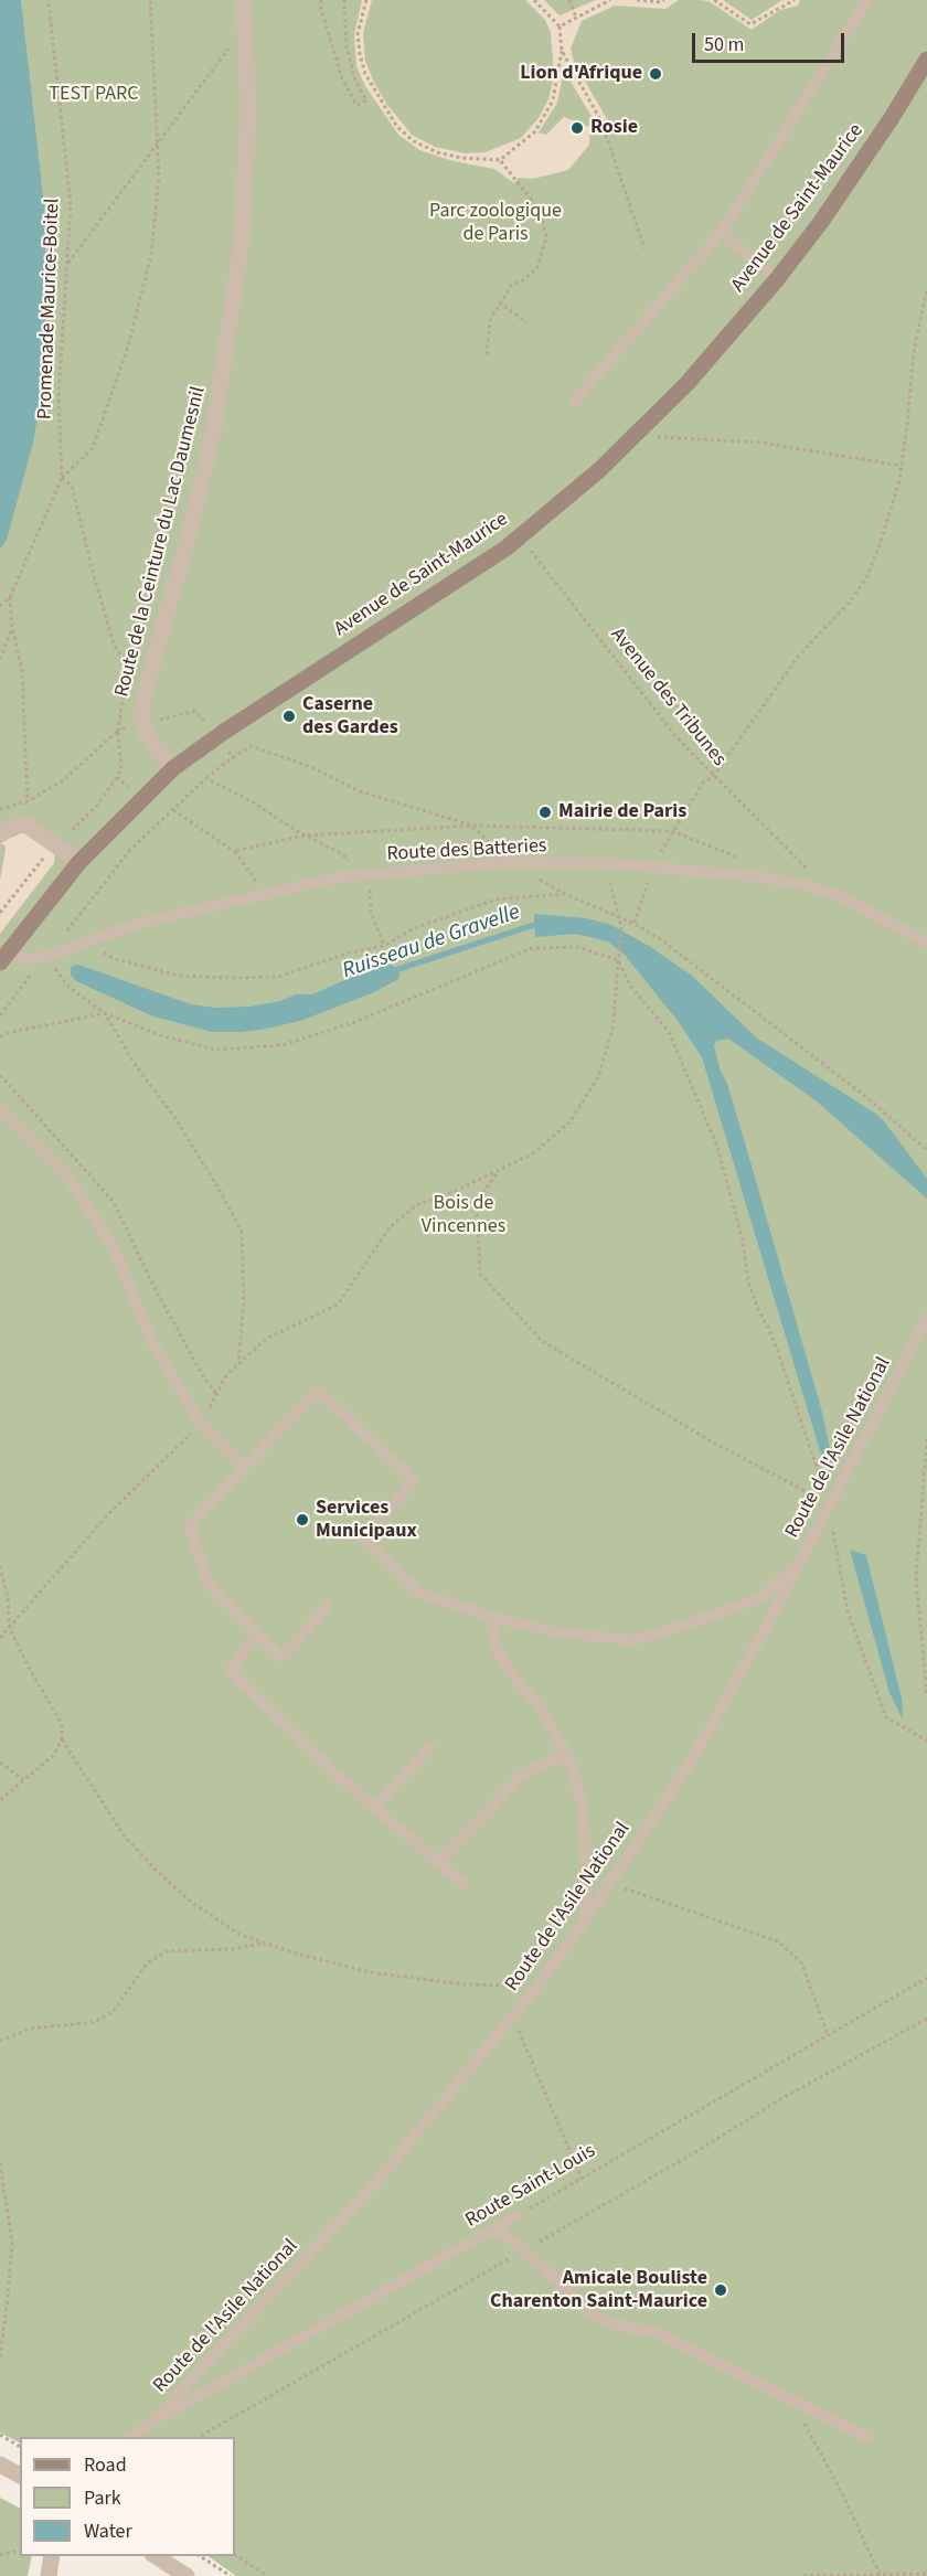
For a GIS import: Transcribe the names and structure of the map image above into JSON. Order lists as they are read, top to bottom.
{
  "streets": {
    "main road": ["Avenue de Saint-Maurice"],
    "street": ["Route de la Ceinture du Lac Daumesnil"],
    "lane": ["Route des Batteries", "Route de l'Asile National", "Route Saint-Louis"],
    "path": ["Promenade Maurice-Boitel", "Avenue des Tribunes"]
  },
  "crossings": [
    ["Avenue de Saint-Maurice", "Route de la Ceinture du Lac Daumesnil"],
    ["Avenue de Saint-Maurice", "Avenue des Tribunes"],
    ["Avenue de Saint-Maurice", "Route des Batteries"],
    ["Avenue des Tribunes", "Route des Batteries"],
    ["Route de l'Asile National", "Route Saint-Louis"]
  ],
  "water": ["Ruisseau de Gravelle"],
  "parks": ["TEST PARC", "Parc zoologique de Paris", "Bois de Vincennes"],
  "places": [
    "Lion d'Afrique",
    "Rosie",
    "Caserne des Gardes",
    "Mairie de Paris",
    "Services Municipaux",
    "Amicale Bouliste Charenton Saint-Maurice"
  ],
  "legend": ["Road", "Park", "Water"],
  "scale_bar": "50 m"
}
